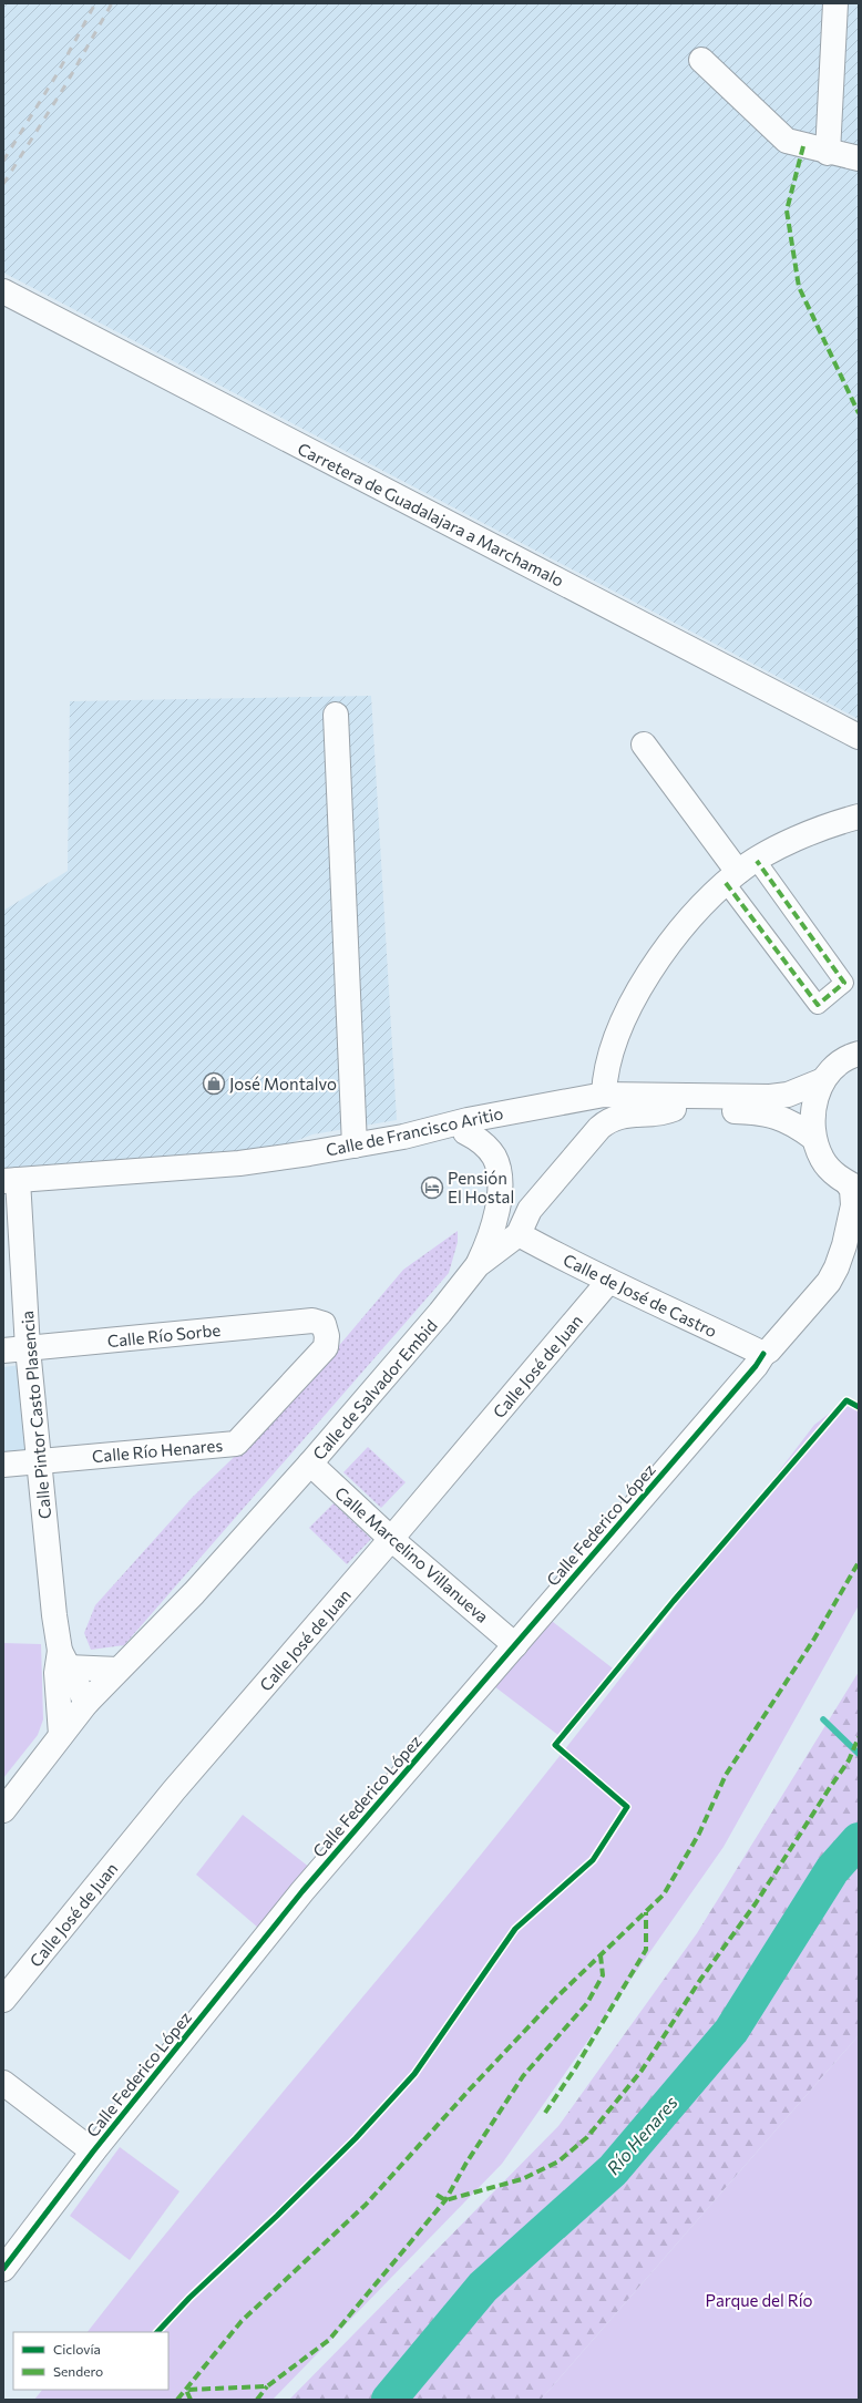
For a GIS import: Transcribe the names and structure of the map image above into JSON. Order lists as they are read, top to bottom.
{
  "streets": {
    "street": [
      "Carretera de Guadalajara a Marchamalo",
      "Calle de Francisco Aritio",
      "Calle de José de Castro",
      "Calle Río Sorbe",
      "Calle José de Juan",
      "Calle de Salvador Embid",
      "Calle Pintor Casto Plasencia",
      "Calle Río Henares",
      "Calle Federico López",
      "Calle Marcelino Villanueva"
    ]
  },
  "crossings": [
    ["Calle de Francisco Aritio", "Calle Pintor Casto Plasencia"],
    ["Calle de José de Castro", "Calle José de Juan"],
    ["Calle de José de Castro", "Calle de Salvador Embid"],
    ["Calle de José de Castro", "Calle Federico López"],
    ["Calle Río Sorbe", "Calle Pintor Casto Plasencia"],
    ["Calle Río Sorbe", "Calle Río Henares"],
    ["Calle José de Juan", "Calle Marcelino Villanueva"],
    ["Calle de Salvador Embid", "Calle Pintor Casto Plasencia"],
    ["Calle de Salvador Embid", "Calle Marcelino Villanueva"],
    ["Calle Pintor Casto Plasencia", "Calle Río Henares"],
    ["Calle Federico López", "Calle Marcelino Villanueva"]
  ],
  "water": ["Río Henares"],
  "parks": ["Parque del Río"],
  "places": {
    "shop": ["José Montalvo"],
    "hotel": ["Pensión El Hostal"]
  },
  "legend": ["Ciclovía", "Sendero"]
}
